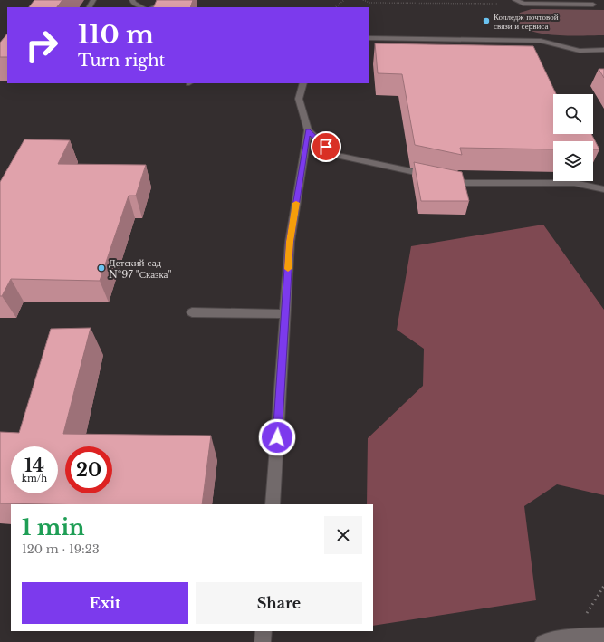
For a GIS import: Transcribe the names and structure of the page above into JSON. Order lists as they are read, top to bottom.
{
  "places": ["Колледж почтовой связи и сервиса", "Детский сад №97 \"Сказка\""],
  "page": {
    "turn": ["110 m", "Turn right"],
    "speed": "14 km/h",
    "limit": "20",
    "heading": ["1 min", "120 m · 19:23"],
    "buttons": ["Exit", "Share"]
  }
}
